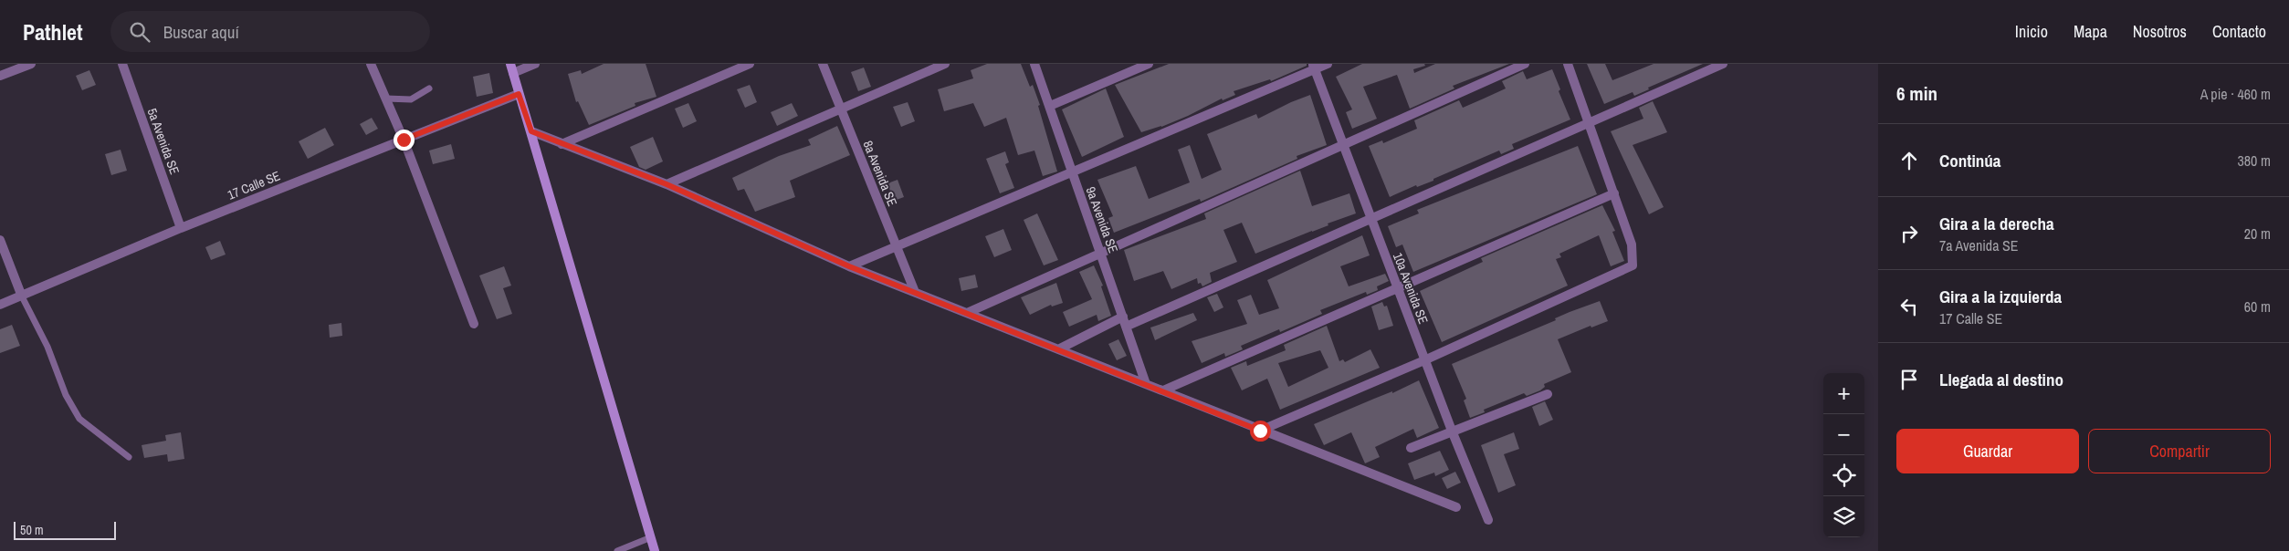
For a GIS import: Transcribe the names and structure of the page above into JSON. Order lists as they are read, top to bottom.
{
  "streets": {
    "street": [
      "5a Avenida SE",
      "8a Avenida SE",
      "17 Calle SE",
      "9a Avenida SE",
      "10a Avenida SE"
    ]
  },
  "crossings": [
    ["5a Avenida SE", "17 Calle SE"]
  ],
  "scale_bar": "50 m",
  "page": {
    "header": "Pathlet",
    "search": "Buscar aquí",
    "nav": [
      "Inicio",
      "Mapa",
      "Nosotros",
      "Contacto"
    ],
    "heading": ["6 min", "A pie · 460 m"],
    "list": [
      ["Continúa", "380 m"],
      ["Gira a la derecha", "7a Avenida SE", "20 m"],
      ["Gira a la izquierda", "17 Calle SE", "60 m"],
      "Llegada al destino"
    ],
    "map_buttons": ["+", "−"],
    "buttons": ["Guardar", "Compartir"],
    "scale": "50 m"
  }
}
